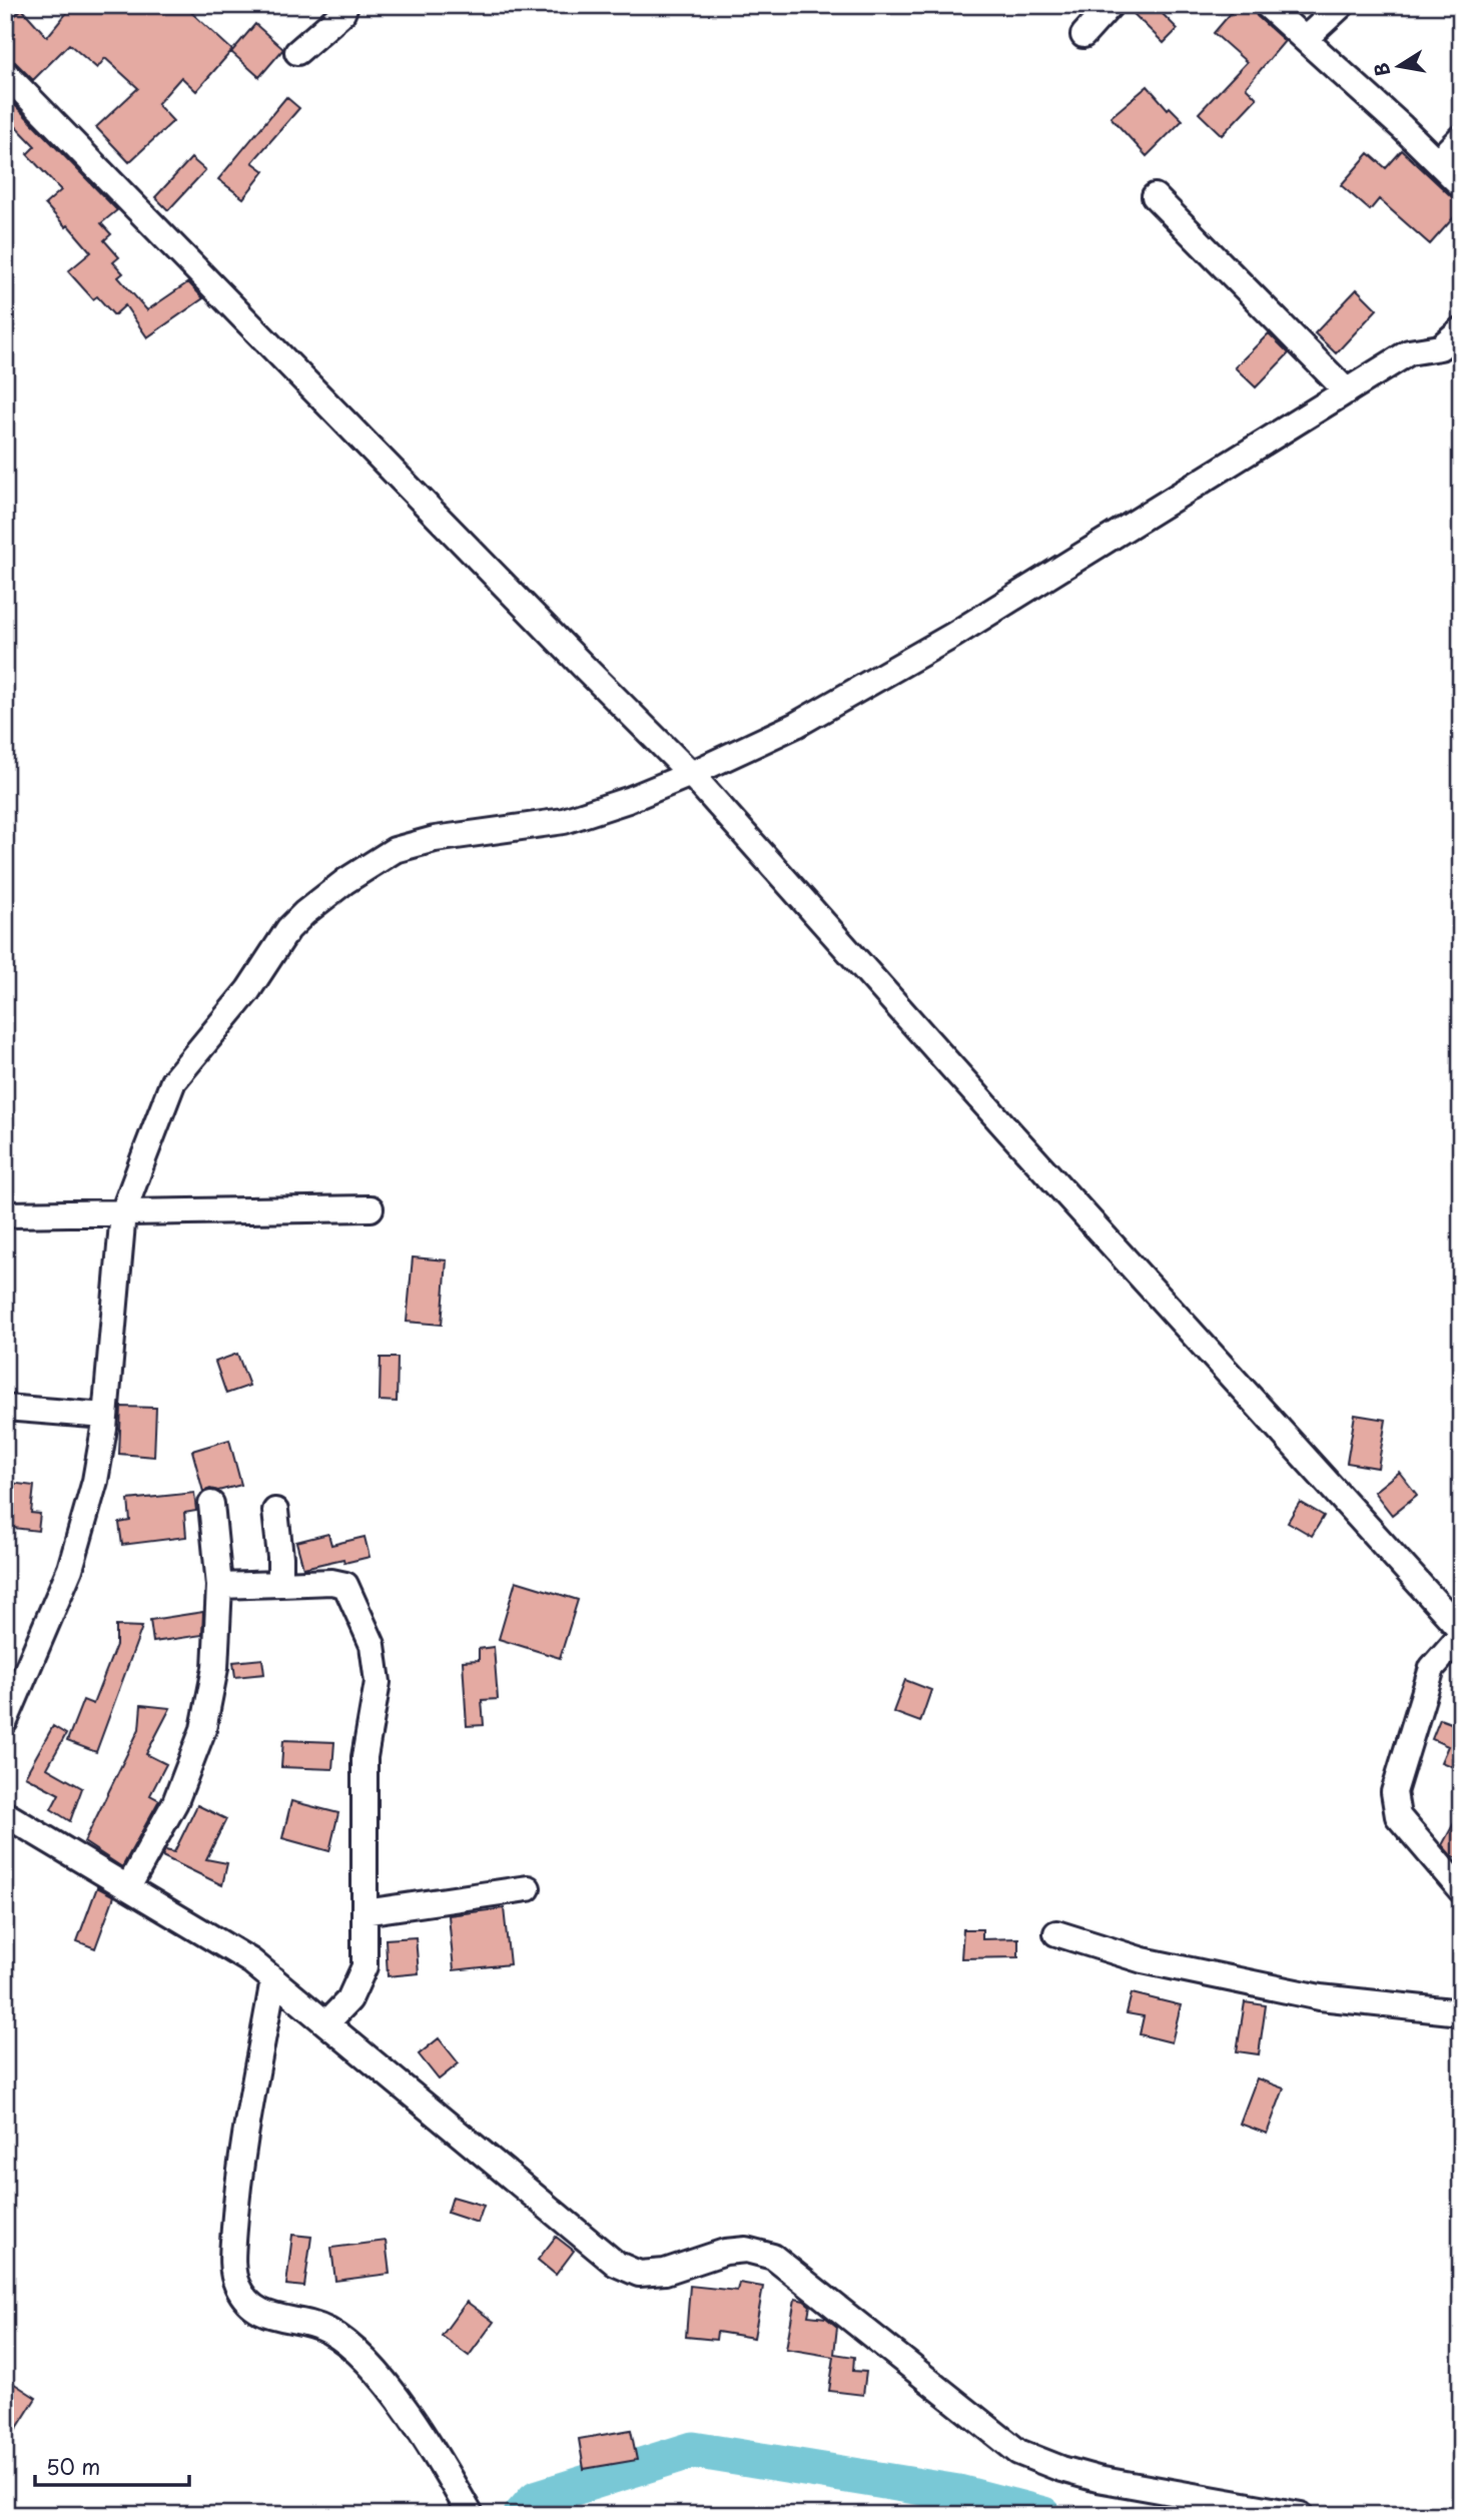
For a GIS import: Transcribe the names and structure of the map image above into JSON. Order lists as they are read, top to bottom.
{
  "scale_bar": "50 m",
  "north": "left"
}
